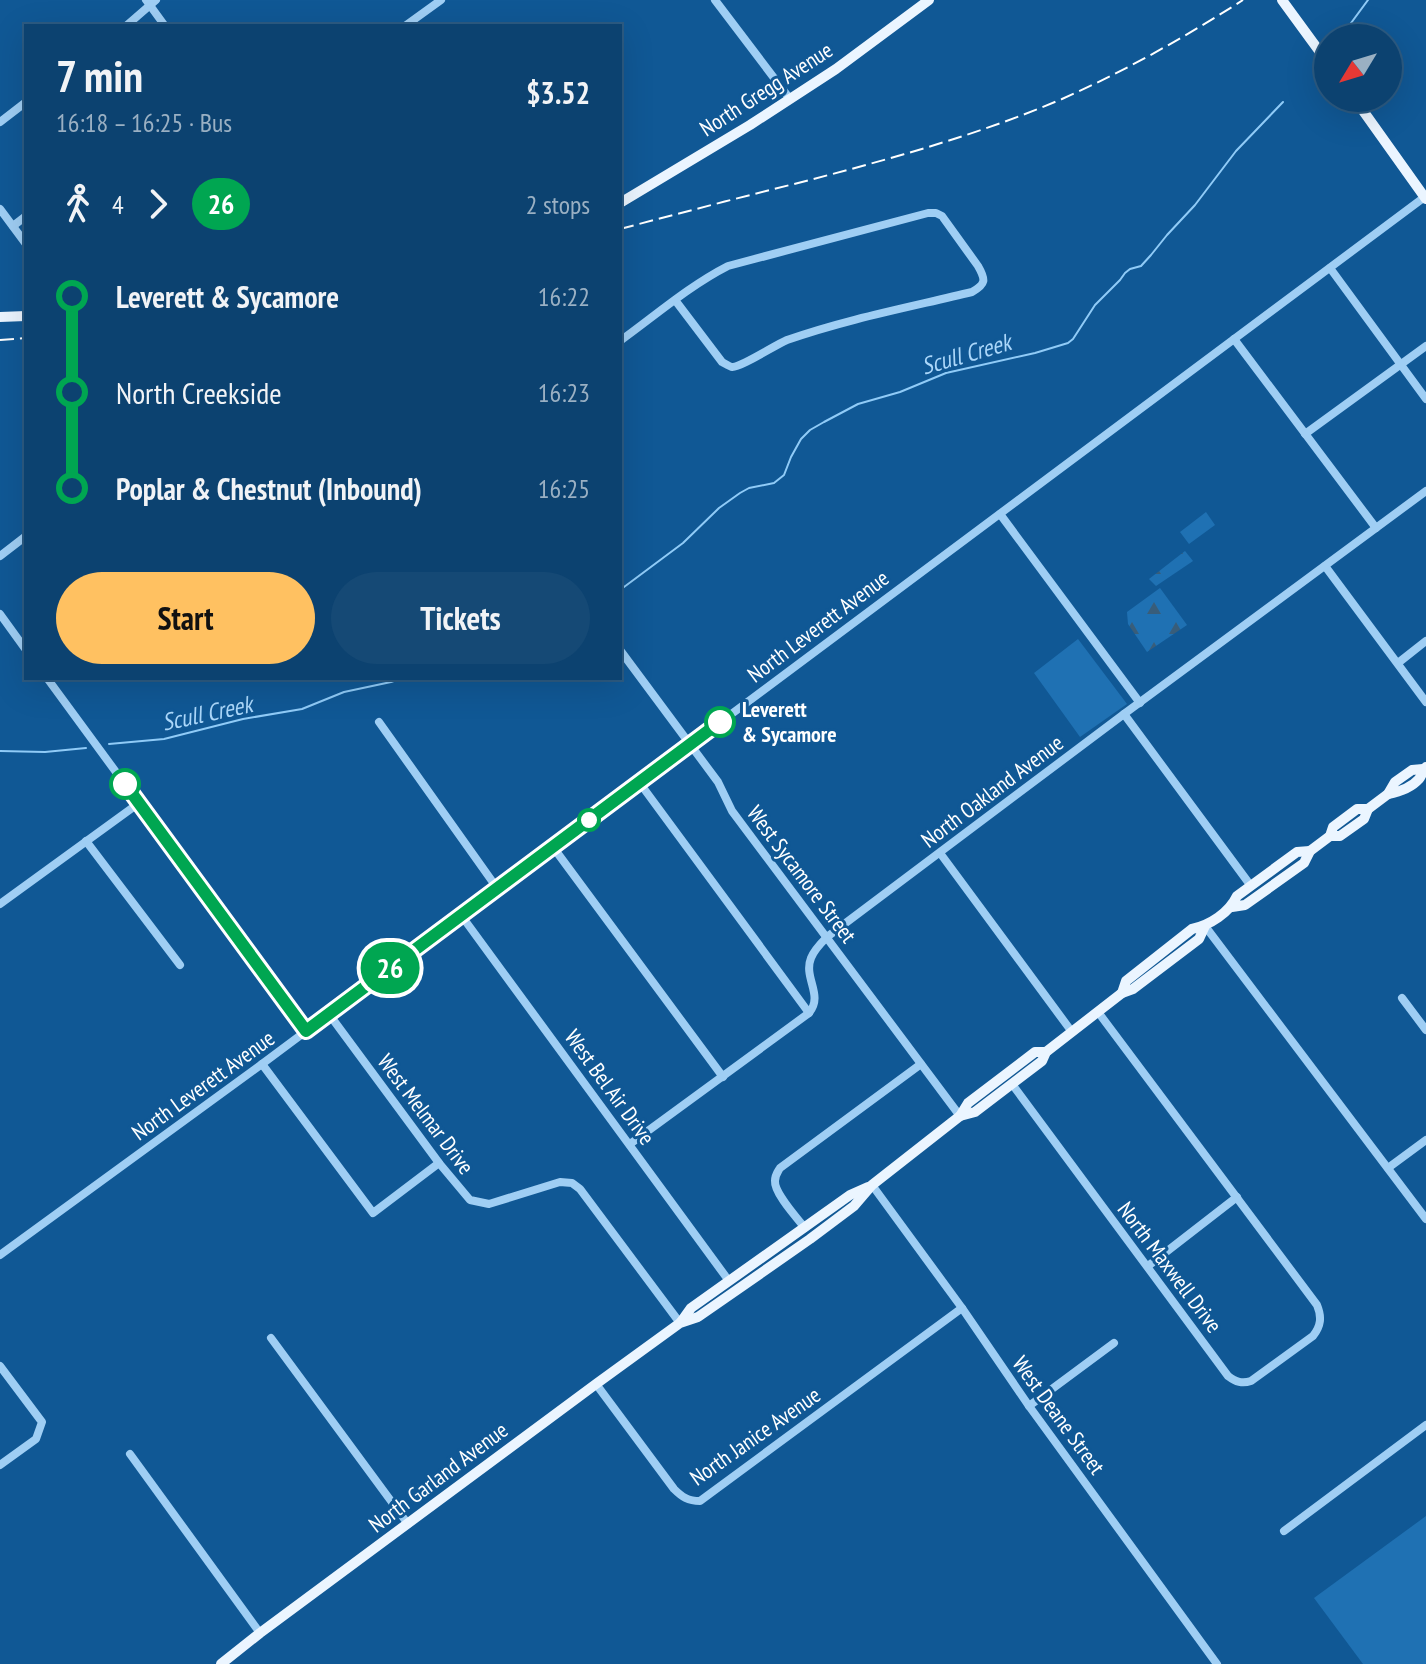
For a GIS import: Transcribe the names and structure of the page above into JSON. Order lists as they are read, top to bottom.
{
  "streets": {
    "main road": ["North Gregg Avenue", "North Garland Avenue"],
    "street": [
      "North Leverett Avenue",
      "North Oakland Avenue",
      "West Sycamore Street",
      "West Bel Air Drive",
      "West Melmar Drive",
      "North Maxwell Drive",
      "West Deane Street",
      "North Janice Avenue"
    ]
  },
  "crossings": [
    ["North Leverett Avenue", "West Sycamore Street"],
    ["North Leverett Avenue", "West Bel Air Drive"],
    ["North Leverett Avenue", "West Melmar Drive"],
    ["North Oakland Avenue", "West Sycamore Street"],
    ["West Sycamore Street", "North Garland Avenue"],
    ["West Bel Air Drive", "North Garland Avenue"],
    ["West Melmar Drive", "North Garland Avenue"],
    ["North Maxwell Drive", "North Garland Avenue"],
    ["West Deane Street", "North Janice Avenue"],
    ["West Deane Street", "North Garland Avenue"],
    ["North Janice Avenue", "North Garland Avenue"]
  ],
  "water": ["Scull Creek"],
  "places": ["Leverett & Sycamore"],
  "lines": ["bus line 26"],
  "north": "bottom left",
  "page": {
    "on_map": "26",
    "heading": ["7 min", "16:18 – 16:25 · Bus", "$3.52"],
    "legs": ["4", "26", "2 stops"],
    "list": [
      {
        "name": "Leverett & Sycamore",
        "value": "16:22"
      },
      {
        "name": "North Creekside",
        "value": "16:23"
      },
      {
        "name": "Poplar & Chestnut (Inbound)",
        "value": "16:25"
      }
    ],
    "buttons": ["Start", "Tickets"]
  }
}
